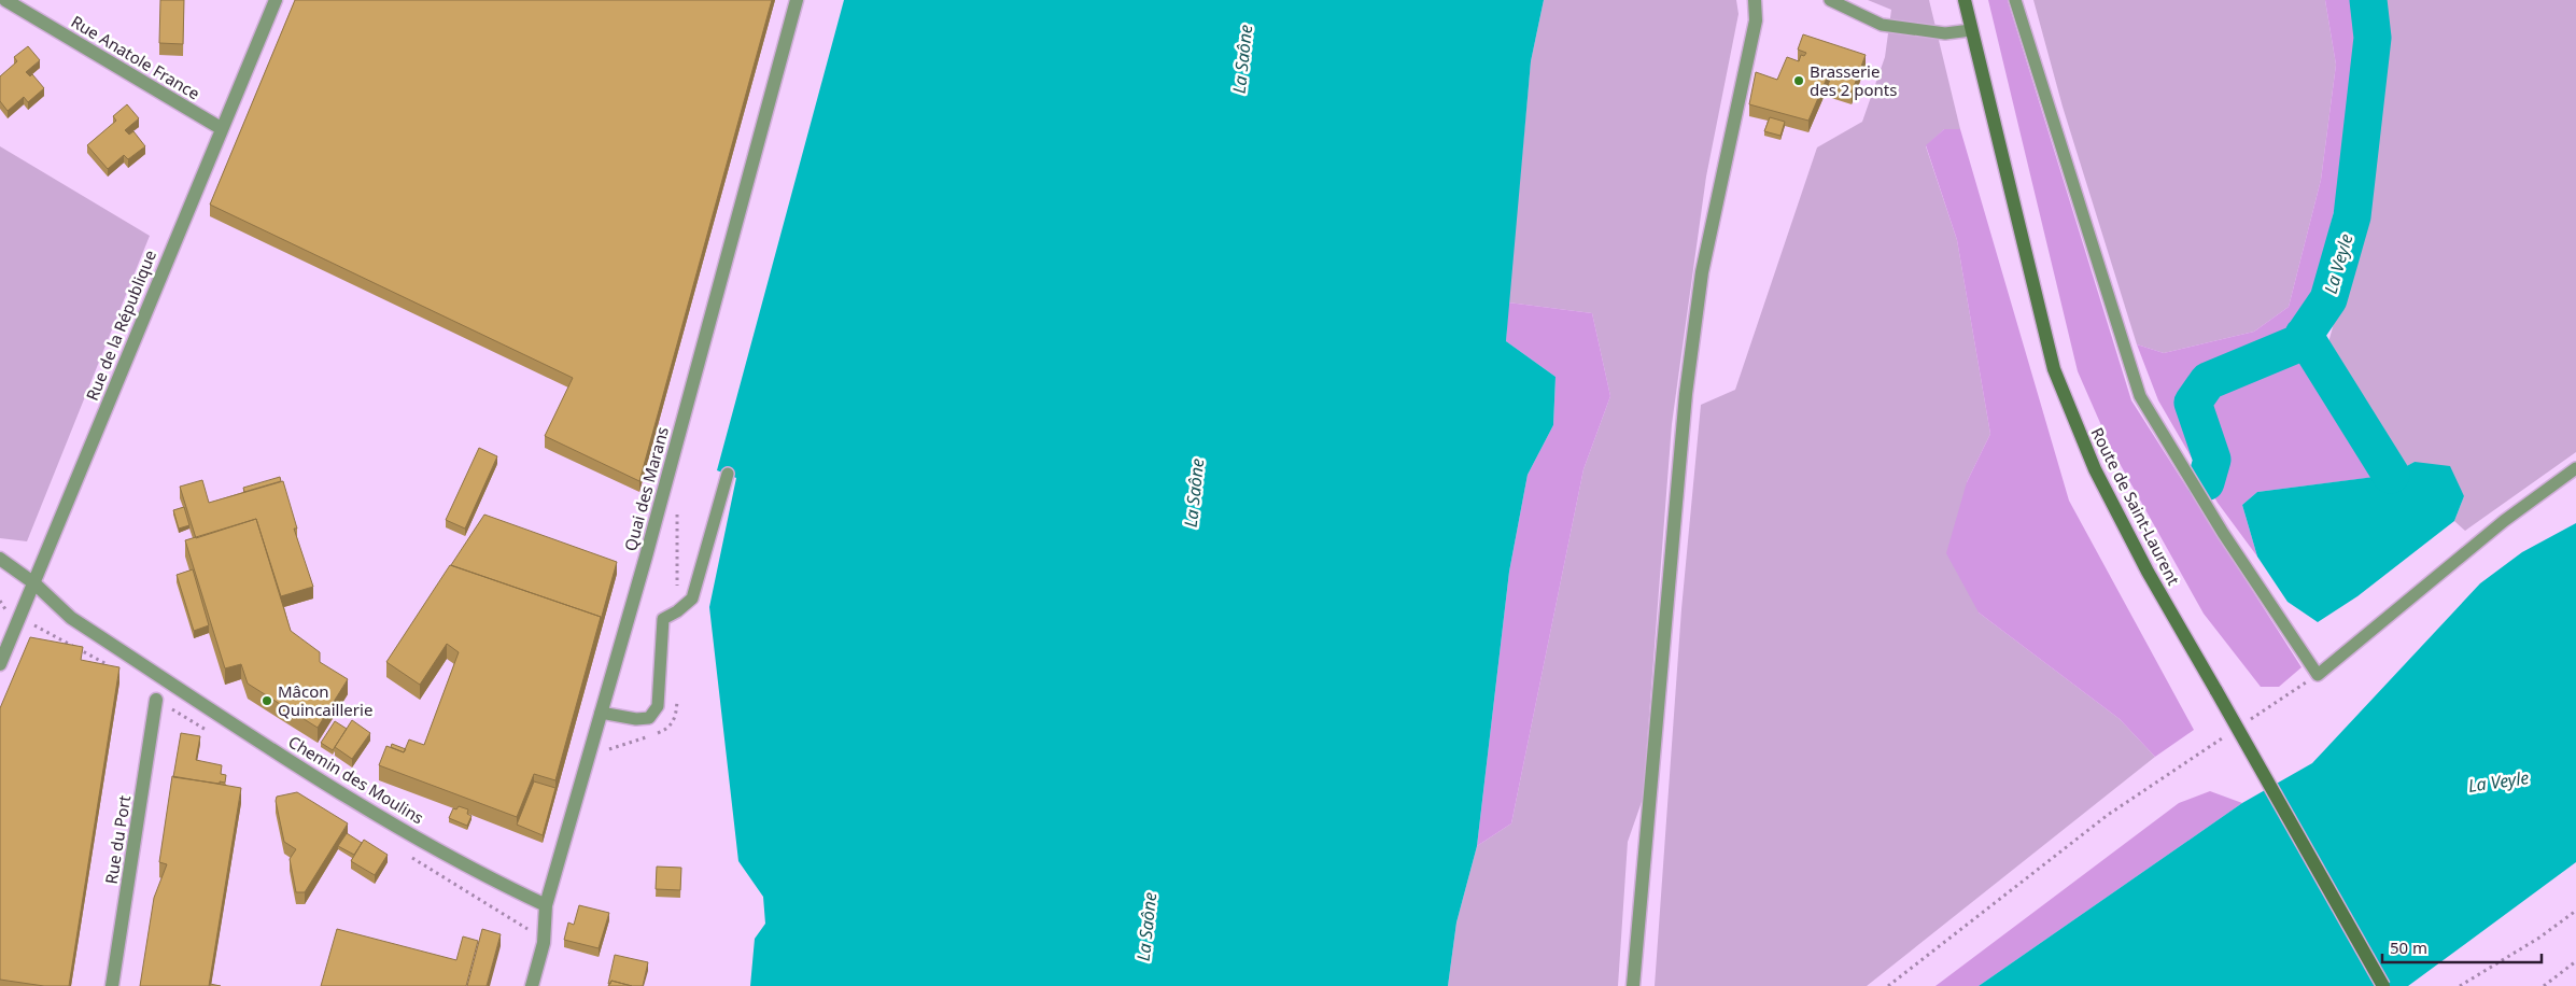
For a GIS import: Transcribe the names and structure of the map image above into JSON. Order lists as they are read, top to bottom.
{
  "streets": {
    "main road": ["Route de Saint-Laurent"],
    "street": [
      "Rue Anatole France",
      "Rue de la République",
      "Quai des Marans",
      "Chemin des Moulins",
      "Rue du Port"
    ]
  },
  "crossings": [
    ["Rue Anatole France", "Rue de la République"],
    ["Rue de la République", "Chemin des Moulins"],
    ["Quai des Marans", "Chemin des Moulins"]
  ],
  "water": ["La Saône", "La Veyle"],
  "places": ["Brasserie des 2 ponts", "Mâcon Quincaillerie"],
  "scale_bar": "50 m"
}
